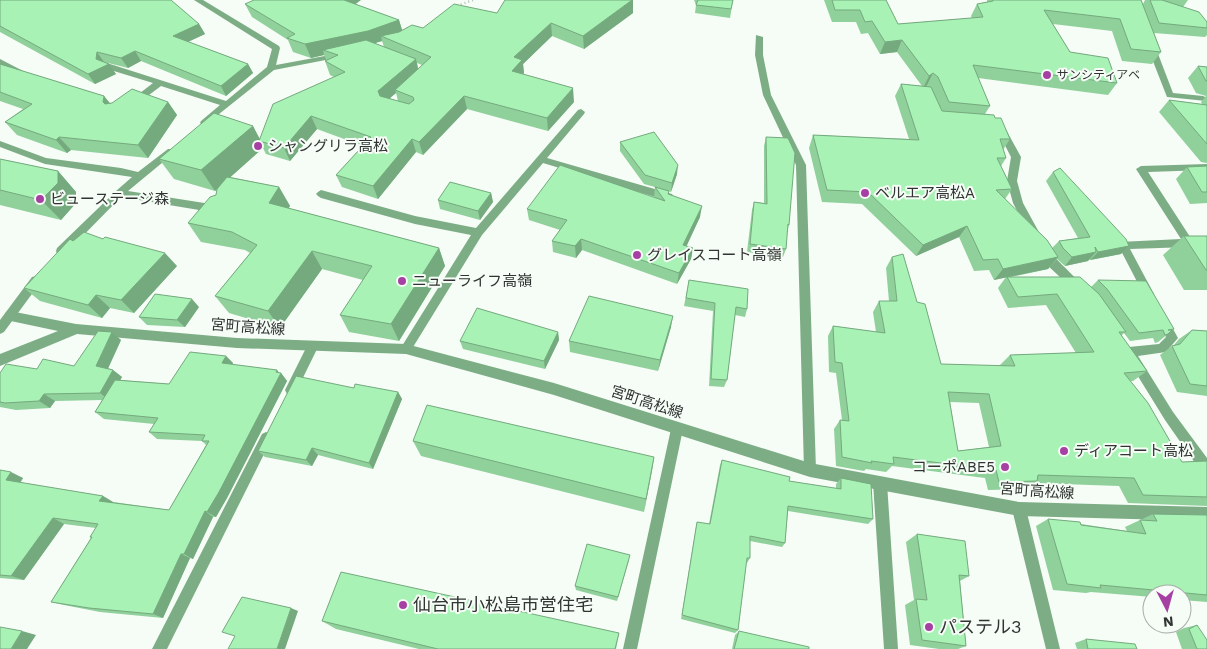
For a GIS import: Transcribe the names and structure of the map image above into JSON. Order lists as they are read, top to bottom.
{
  "streets": {
    "street": ["宮町高松線"]
  },
  "places": [
    "サンシティアベ",
    "シャングリラ高松",
    "ベルエア高松A",
    "ビューステージ森",
    "グレイスコート高嶺",
    "ニューライフ高嶺",
    "ディアコート高松",
    "コーポABE5",
    "仙台市小松島市営住宅",
    "パステル3"
  ],
  "north": "bottom"
}
